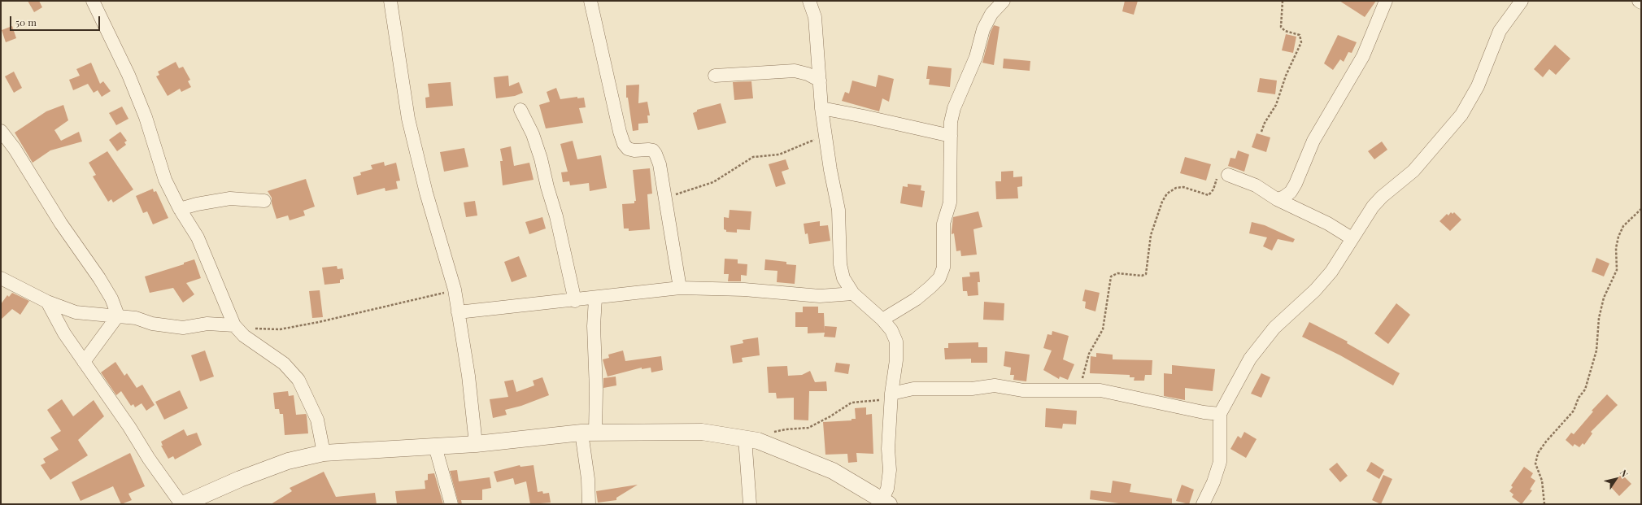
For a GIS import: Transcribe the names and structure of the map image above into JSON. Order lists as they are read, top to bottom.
{
  "scale_bar": "50 m",
  "north": "top right"
}
